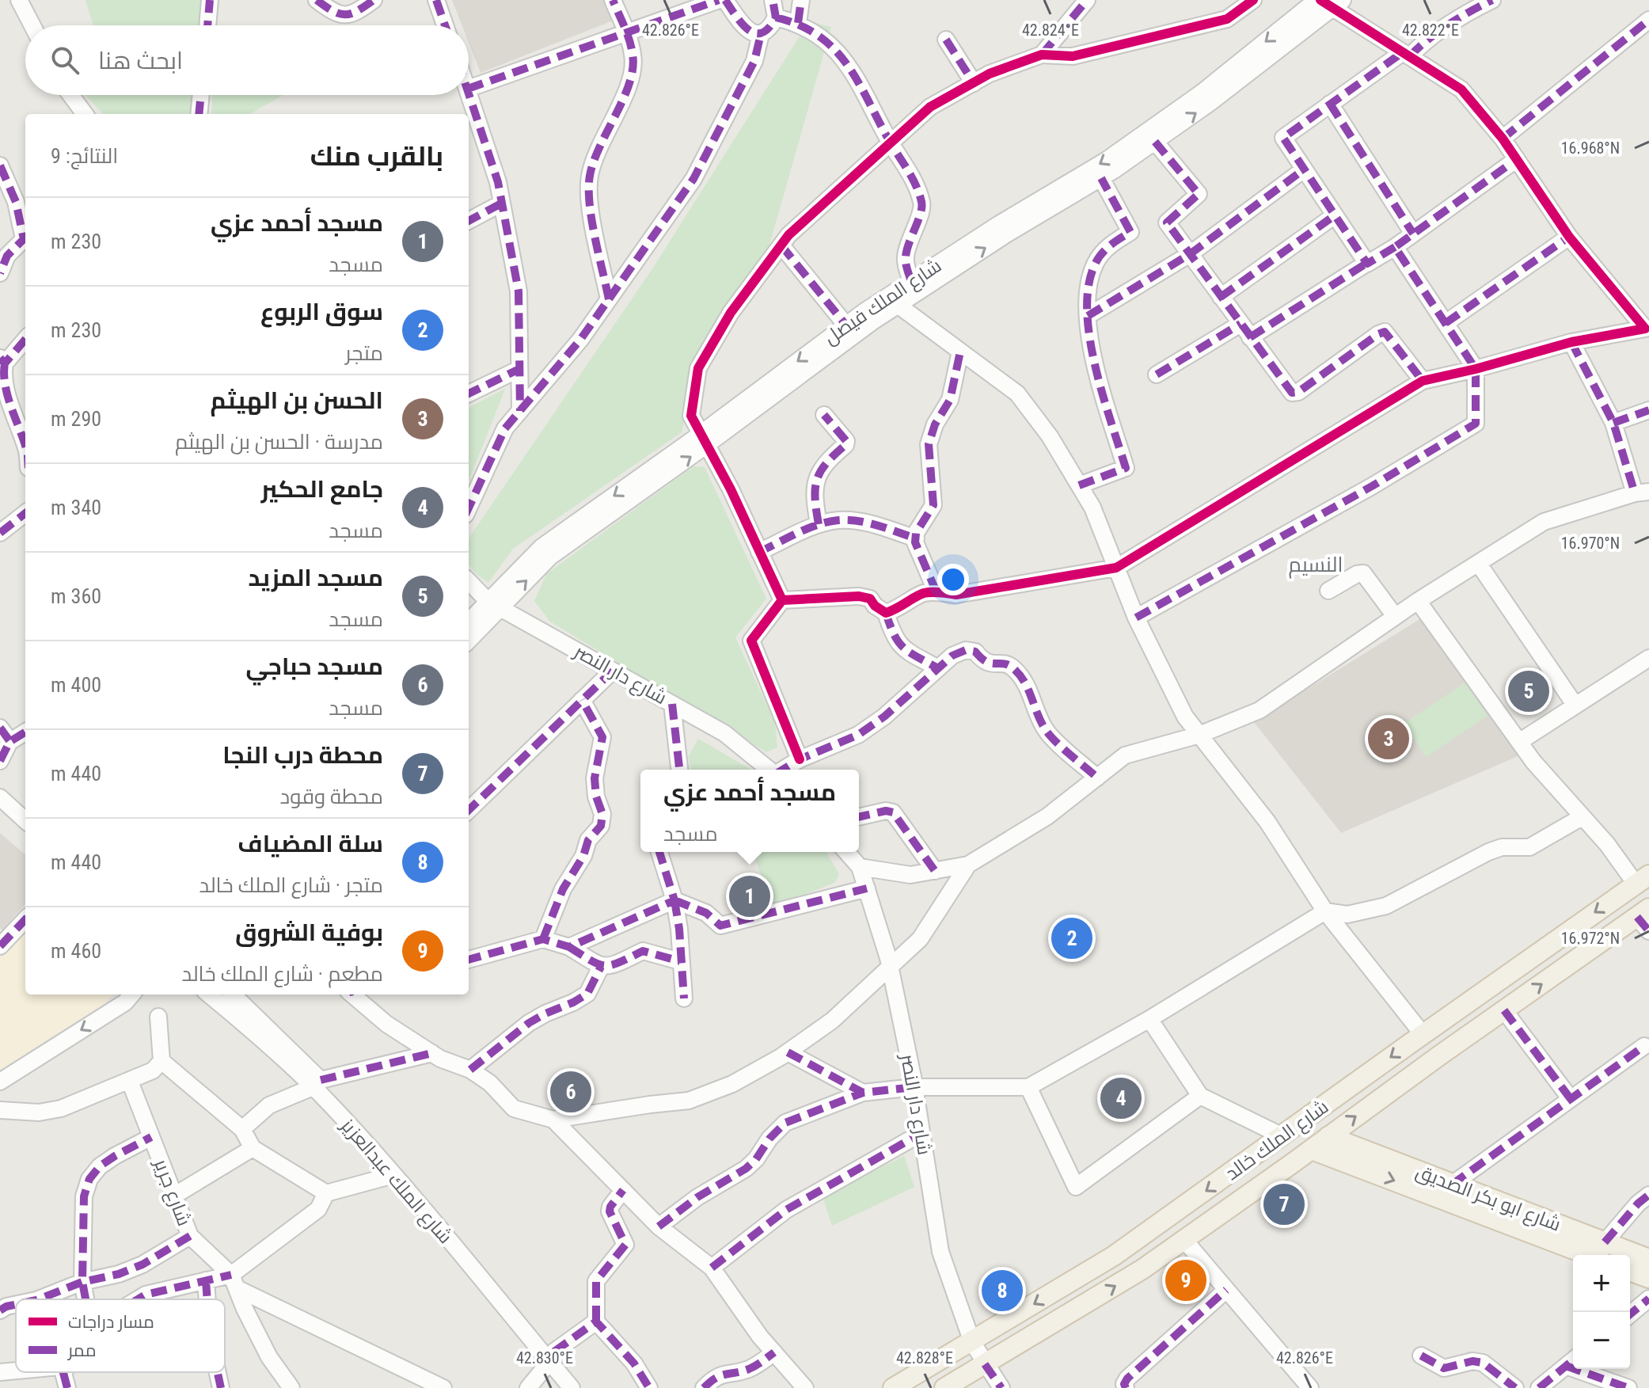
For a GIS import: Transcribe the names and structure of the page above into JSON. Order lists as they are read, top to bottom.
{
  "streets": {
    "main road": ["شارع الملك خالد", "شارع ابو بكر الصديق"],
    "street": [
      "شارع الملك فيصل",
      "شارع دار النصر",
      "شارع الملك عبدالعزيز",
      "شارع جرير"
    ]
  },
  "crossings": [
    ["شارع الملك فيصل", "شارع دار النصر"],
    ["شارع دار النصر", "شارع الملك خالد"],
    ["شارع الملك خالد", "شارع ابو بكر الصديق"]
  ],
  "districts": ["النسيم"],
  "legend": ["مسار دراجات", "ممر"],
  "page": {
    "search": "ابحث هنا",
    "heading": ["بالقرب منك", "النتائج: 9"],
    "list": [
      {
        "mark": "1",
        "name": "مسجد أحمد عزي",
        "note": "مسجد",
        "value": "230 m"
      },
      {
        "mark": "2",
        "name": "سوق الربوع",
        "note": "متجر",
        "value": "230 m"
      },
      {
        "mark": "3",
        "name": "الحسن بن الهيثم",
        "note": "مدرسة · الحسن بن الهيثم",
        "value": "290 m"
      },
      {
        "mark": "4",
        "name": "جامع الحكير",
        "note": "مسجد",
        "value": "340 m"
      },
      {
        "mark": "5",
        "name": "مسجد المزيد",
        "note": "مسجد",
        "value": "360 m"
      },
      {
        "mark": "6",
        "name": "مسجد حباجي",
        "note": "مسجد",
        "value": "400 m"
      },
      {
        "mark": "7",
        "name": "محطة درب النجا",
        "note": "محطة وقود",
        "value": "440 m"
      },
      {
        "mark": "8",
        "name": "سلة المضياف",
        "note": "متجر · شارع الملك خالد",
        "value": "440 m"
      },
      {
        "mark": "9",
        "name": "بوفية الشروق",
        "note": "مطعم · شارع الملك خالد",
        "value": "460 m"
      }
    ],
    "pins": [
      "5",
      "3",
      "1",
      "2",
      "6",
      "4",
      "7",
      "9",
      "8"
    ],
    "popup": ["مسجد أحمد عزي", "مسجد"],
    "map_buttons": ["+", "−"]
  },
  "coordinates": [
    "42.826°E",
    "42.824°E",
    "42.822°E",
    "16.968°N",
    "16.970°N",
    "16.972°N",
    "42.830°E",
    "42.828°E"
  ]
}
